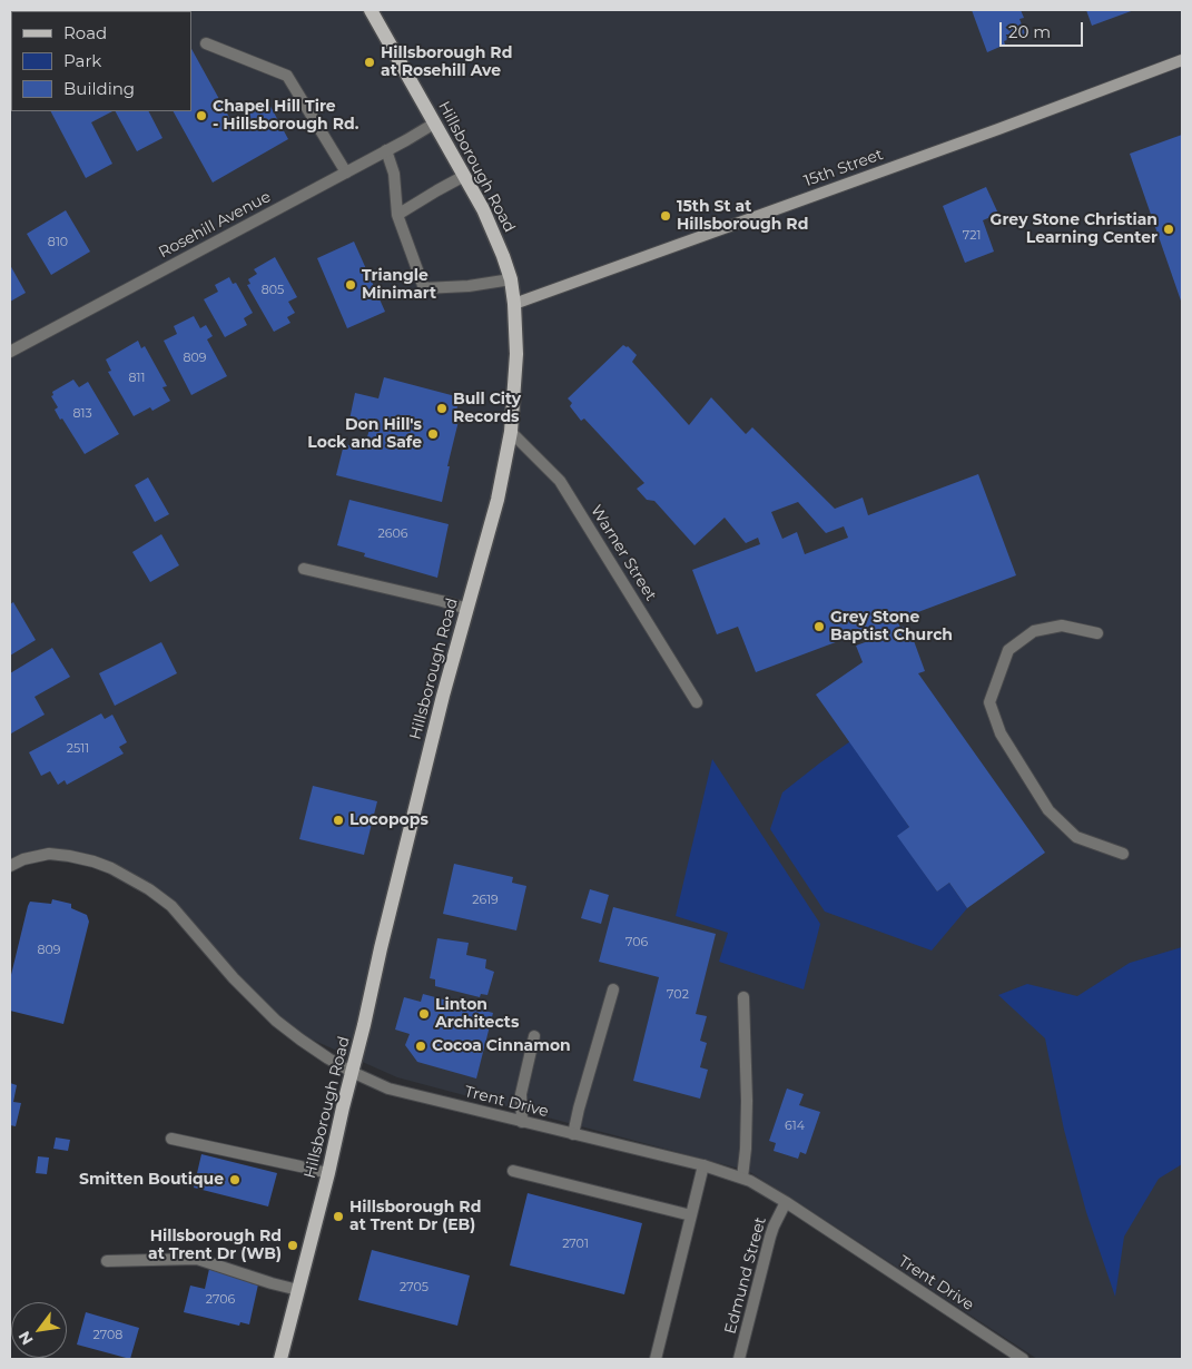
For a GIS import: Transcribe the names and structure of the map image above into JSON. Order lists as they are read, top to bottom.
{
  "streets": {
    "main road": ["Hillsborough Road"],
    "street": [
      "15th Street",
      "Rosehill Avenue",
      "Warner Street",
      "Trent Drive",
      "Edmund Street"
    ]
  },
  "crossings": [
    ["Hillsborough Road", "15th Street"],
    ["Hillsborough Road", "Rosehill Avenue"],
    ["Hillsborough Road", "Warner Street"],
    ["Hillsborough Road", "Trent Drive"],
    ["Trent Drive", "Edmund Street"]
  ],
  "places": [
    "Hillsborough Rd at Rosehill Ave",
    "Chapel Hill Tire - Hillsborough Rd.",
    "15th St at Hillsborough Rd",
    "Grey Stone Christian Learning Center",
    "Triangle Minimart",
    "Bull City Records",
    "Don Hill's Lock and Safe",
    "Grey Stone Baptist Church",
    "Locopops",
    "Linton Architects",
    "Cocoa Cinnamon",
    "Smitten Boutique",
    "Hillsborough Rd at Trent Dr (EB)",
    "Hillsborough Rd at Trent Dr (WB)"
  ],
  "house_numbers": [
    "721",
    "810",
    "805",
    "809",
    "811",
    "813",
    "2606",
    "2511",
    "2619",
    "706",
    "809",
    "702",
    "614",
    "2701",
    "2705",
    "2706",
    "2708"
  ],
  "legend": ["Road", "Park", "Building"],
  "scale_bar": "20 m",
  "north": "bottom left"
}
